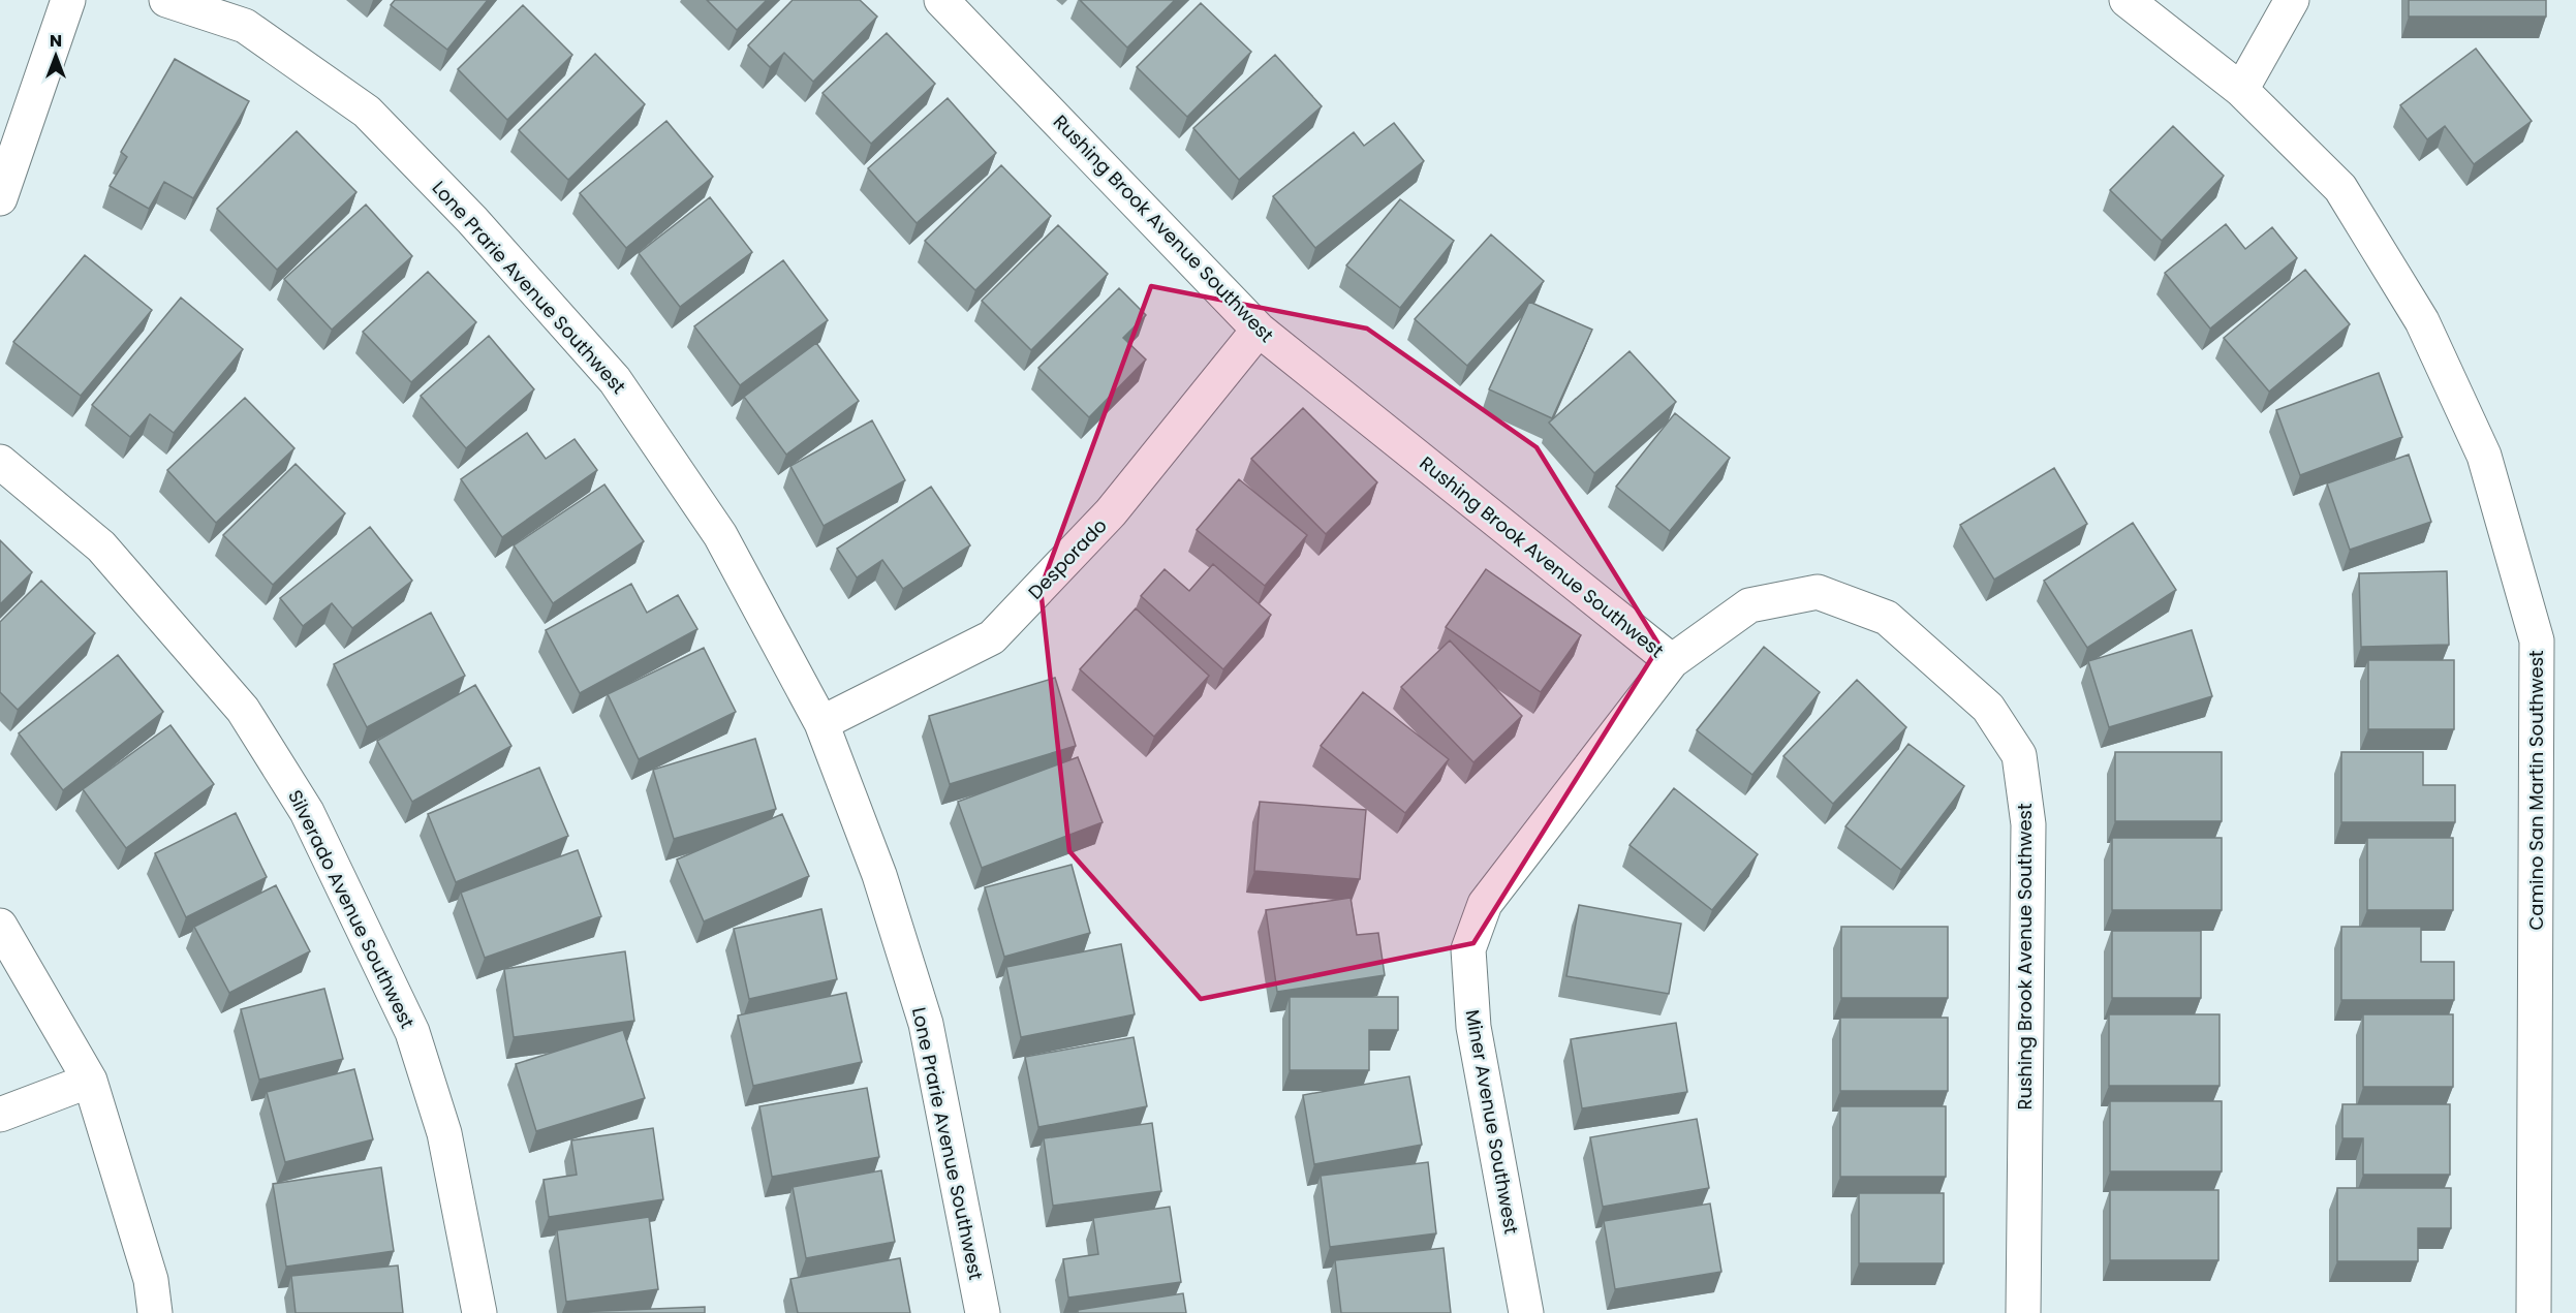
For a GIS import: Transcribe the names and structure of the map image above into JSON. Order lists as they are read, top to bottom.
{
  "streets": {
    "street": [
      "Rushing Brook Avenue Southwest",
      "Lone Prarie Avenue Southwest",
      "Desporado",
      "Camino San Martin Southwest",
      "Silverado Avenue Southwest",
      "Miner Avenue Southwest"
    ]
  },
  "crossings": [
    ["Rushing Brook Avenue Southwest", "Desporado"],
    ["Rushing Brook Avenue Southwest", "Miner Avenue Southwest"],
    ["Lone Prarie Avenue Southwest", "Desporado"]
  ],
  "north": "top"
}
